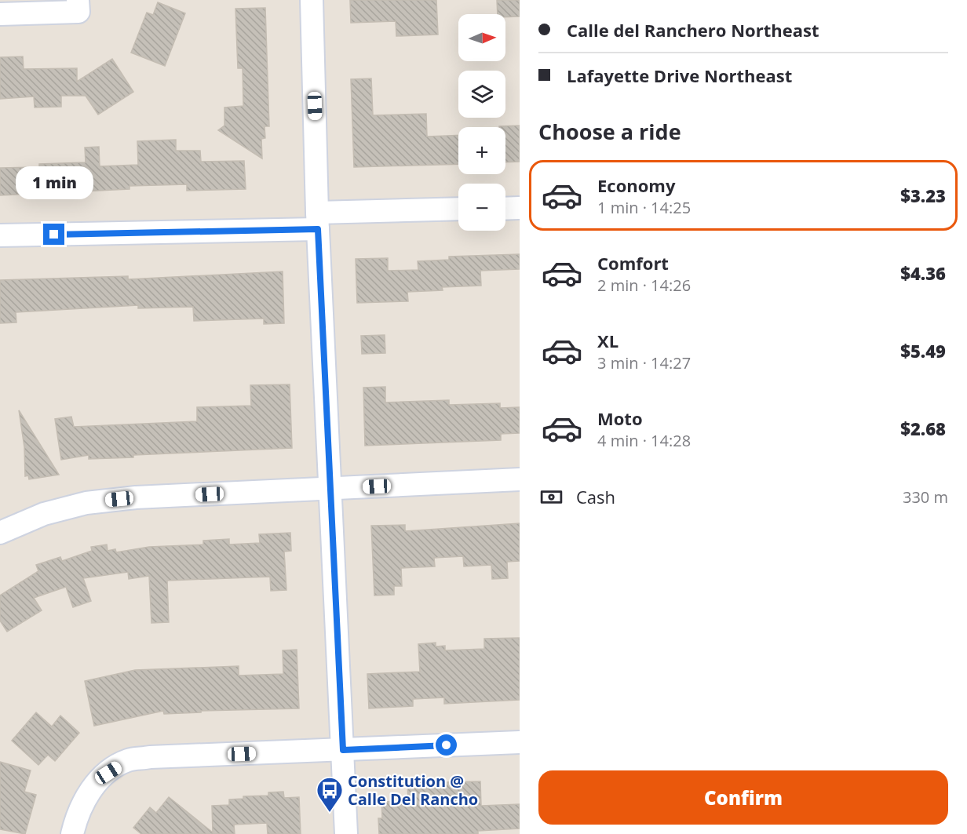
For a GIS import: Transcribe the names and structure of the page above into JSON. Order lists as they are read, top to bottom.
{
  "places": {
    "bus stop": ["Constitution @ Calle Del Rancho"]
  },
  "north": "right",
  "page": {
    "banner": ["Calle del Ranchero Northeast", "Lafayette Drive Northeast"],
    "map_buttons": ["+", "−"],
    "heading": "Choose a ride",
    "list": [
      {
        "name": "Economy",
        "note": "1 min · 14:25",
        "value": "$3.23"
      },
      {
        "name": "Comfort",
        "note": "2 min · 14:26",
        "value": "$4.36"
      },
      {
        "name": "XL",
        "note": "3 min · 14:27",
        "value": "$5.49"
      },
      {
        "name": "Moto",
        "note": "4 min · 14:28",
        "value": "$2.68"
      }
    ],
    "bubble": "1 min",
    "pay": ["Cash", "330 m"],
    "buttons": "Confirm"
  }
}
